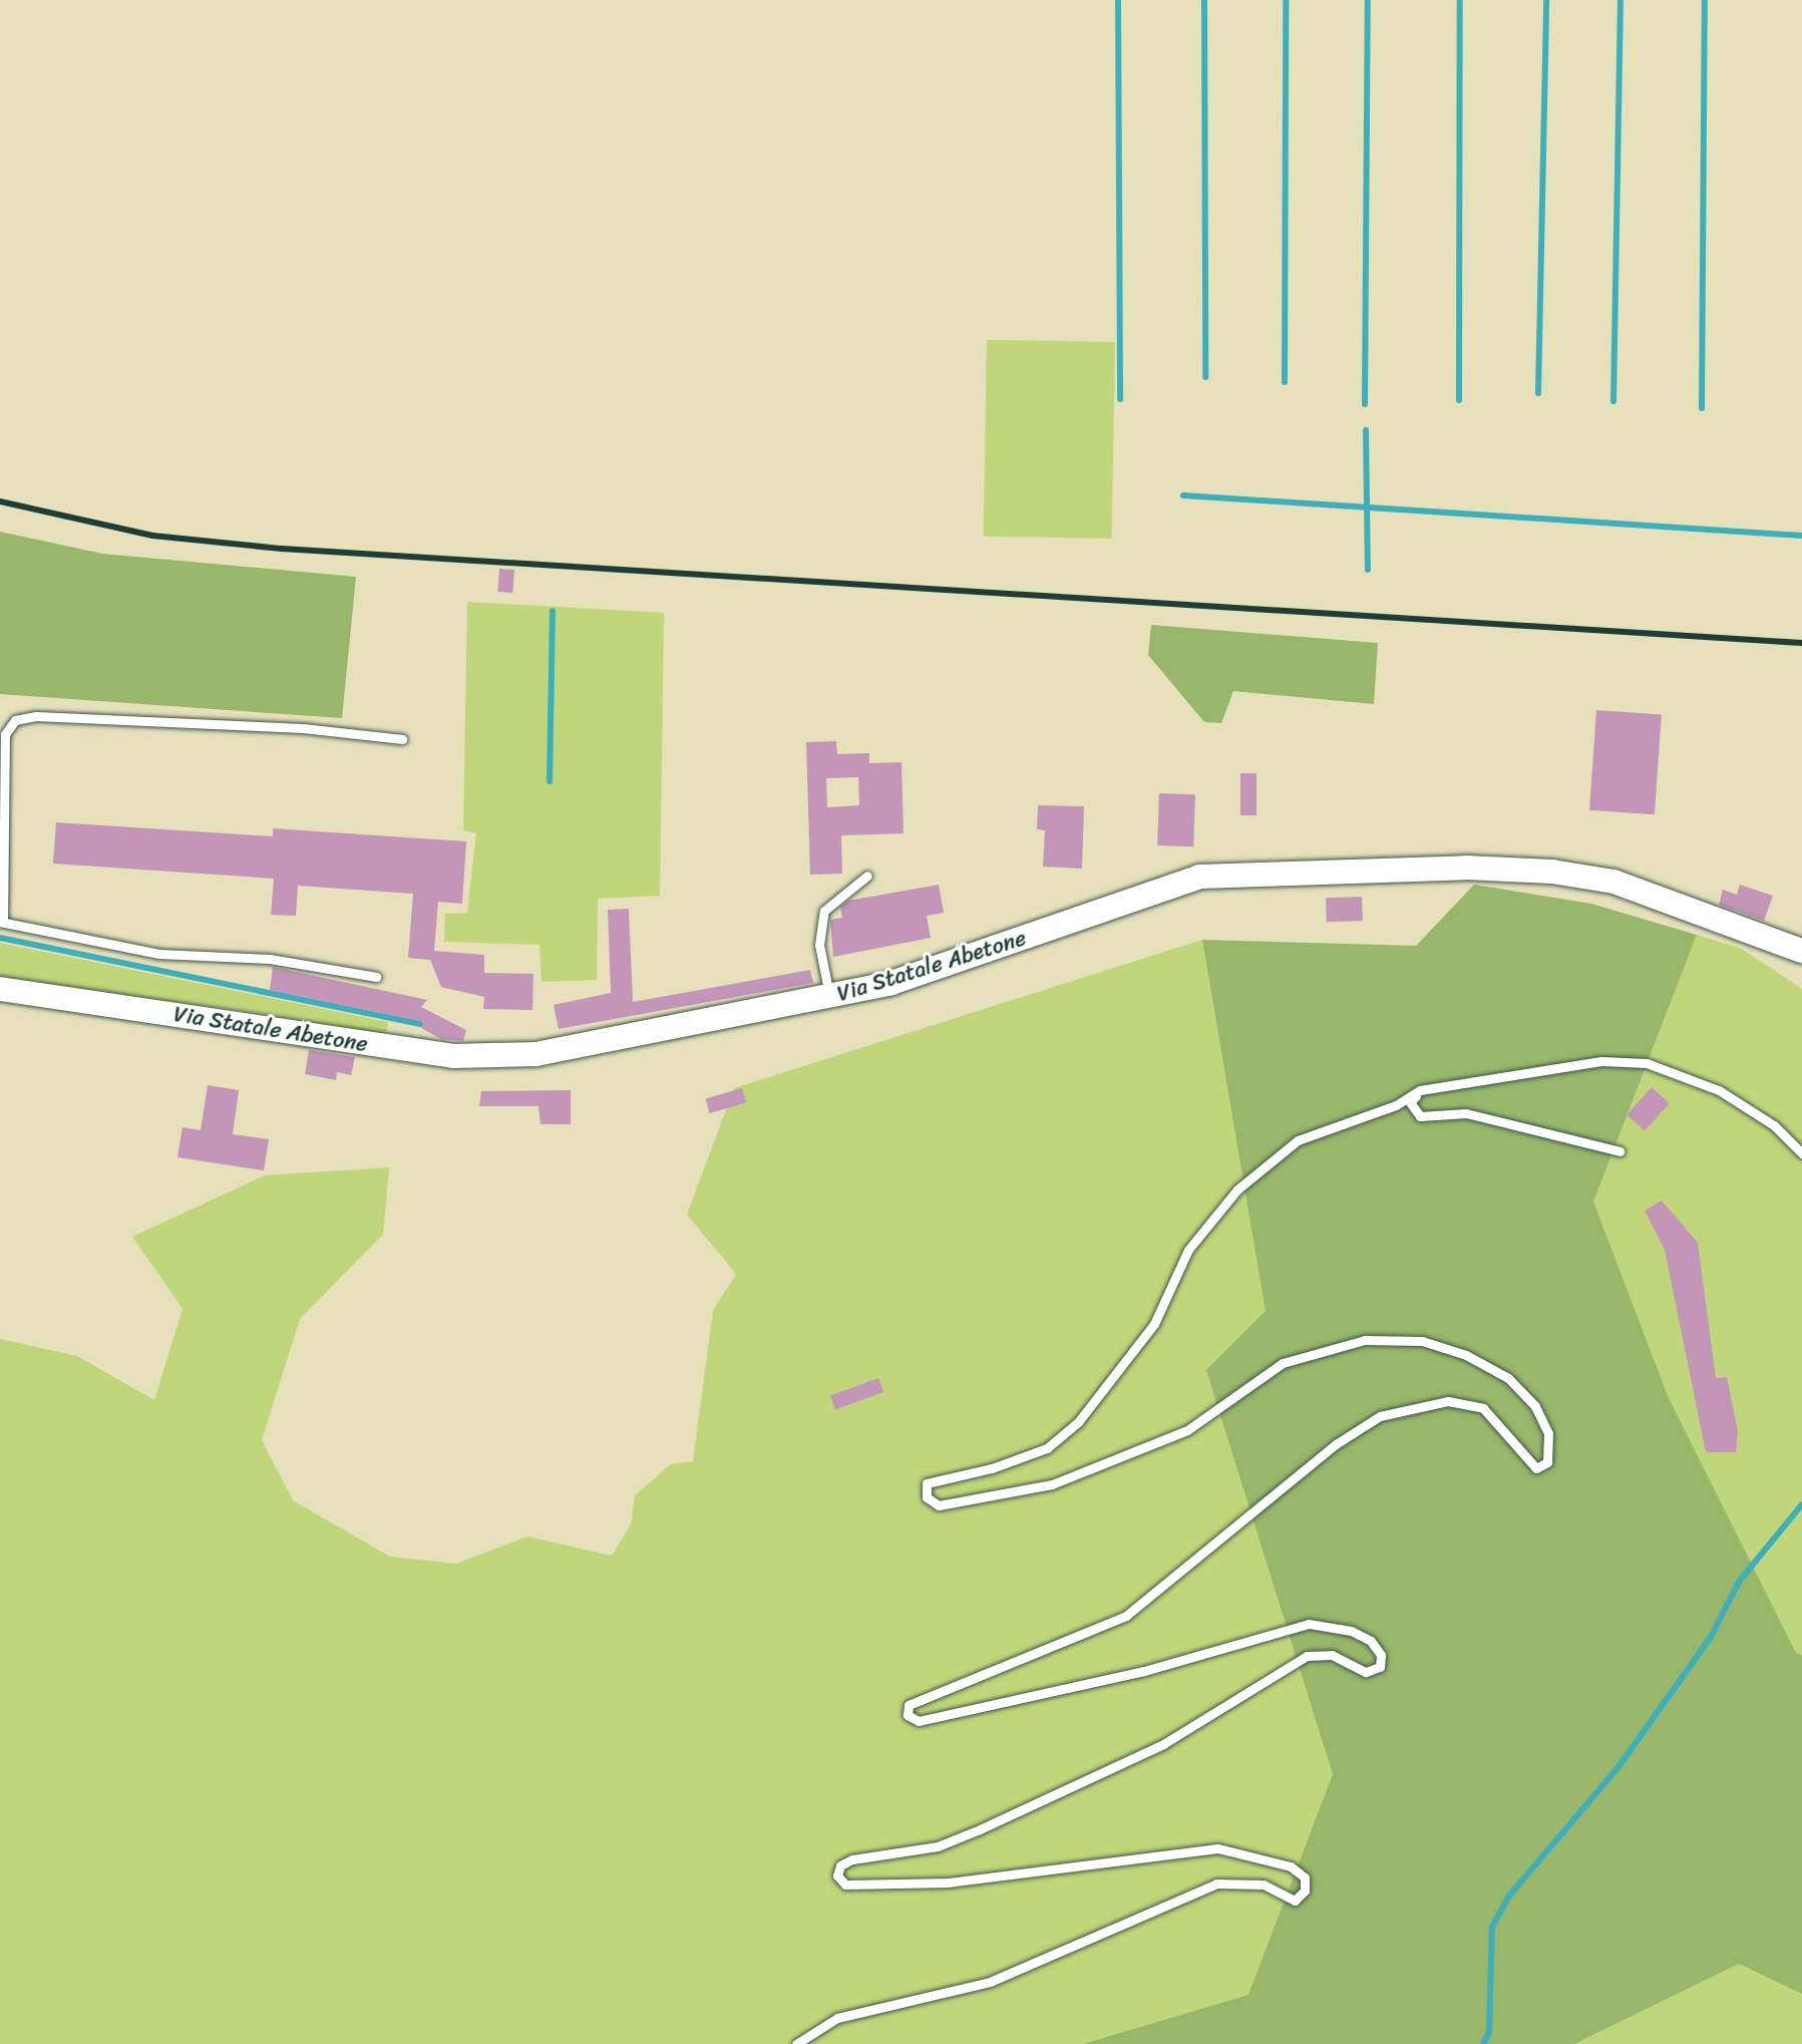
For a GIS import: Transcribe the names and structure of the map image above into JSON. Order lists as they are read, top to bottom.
{
  "streets": {
    "main road": ["Via Statale Abetone"]
  }
}
